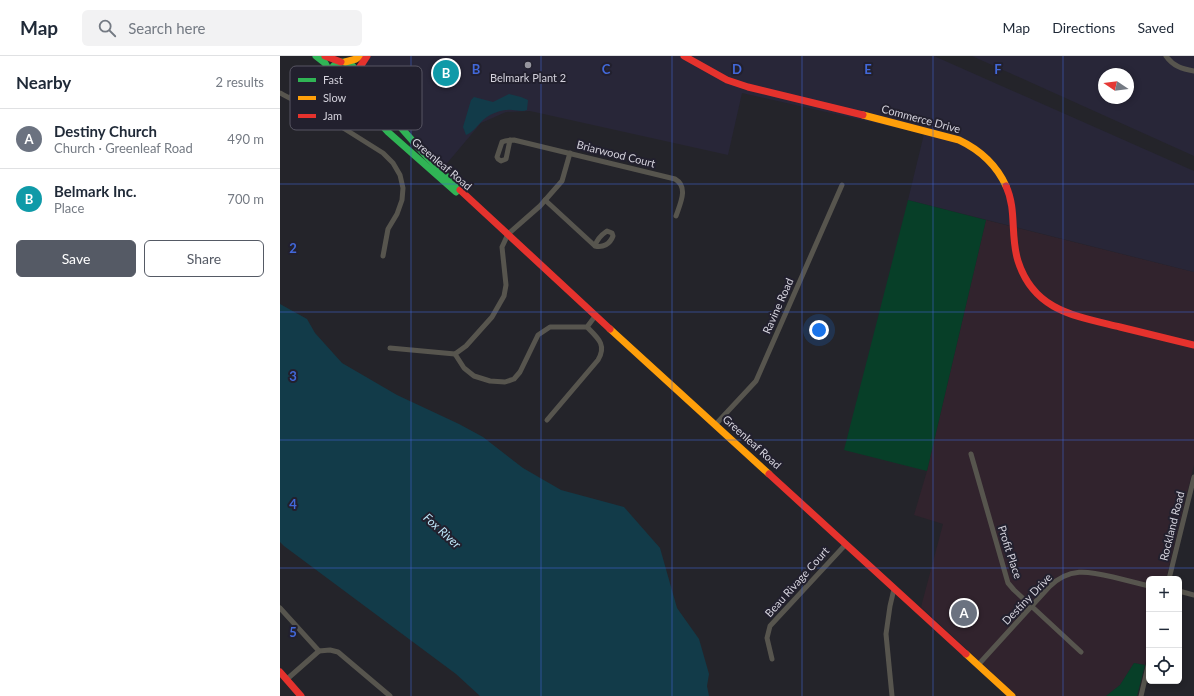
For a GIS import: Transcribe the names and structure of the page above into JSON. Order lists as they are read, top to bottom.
{
  "streets": {
    "main road": ["Commerce Drive", "Greenleaf Road"],
    "street": [
      "Briarwood Court",
      "Ravine Road",
      "Rockland Road",
      "Profit Place",
      "Beau Rivage Court",
      "Destiny Drive"
    ]
  },
  "crossings": [
    ["Greenleaf Road", "Ravine Road"],
    ["Greenleaf Road", "Beau Rivage Court"],
    ["Greenleaf Road", "Destiny Drive"],
    ["Profit Place", "Destiny Drive"]
  ],
  "water": ["Fox River"],
  "places": ["Belmark Plant 2"],
  "legend": ["Fast", "Slow", "Jam"],
  "north": "left",
  "page": {
    "header": "Map",
    "search": "Search here",
    "nav": ["Map", "Directions", "Saved"],
    "heading": ["Nearby", "2 results"],
    "pins": ["B", "A"],
    "list": [
      {
        "mark": "A",
        "name": "Destiny Church",
        "note": "Church · Greenleaf Road",
        "value": "490 m"
      },
      {
        "mark": "B",
        "name": "Belmark Inc.",
        "note": "Place",
        "value": "700 m"
      }
    ],
    "buttons": ["Save", "Share"],
    "map_buttons": ["+", "−"]
  },
  "grid": {
    "columns": [
      "B",
      "C",
      "D",
      "E",
      "F"
    ],
    "rows": [
      "2",
      "3",
      "4",
      "5"
    ]
  }
}
